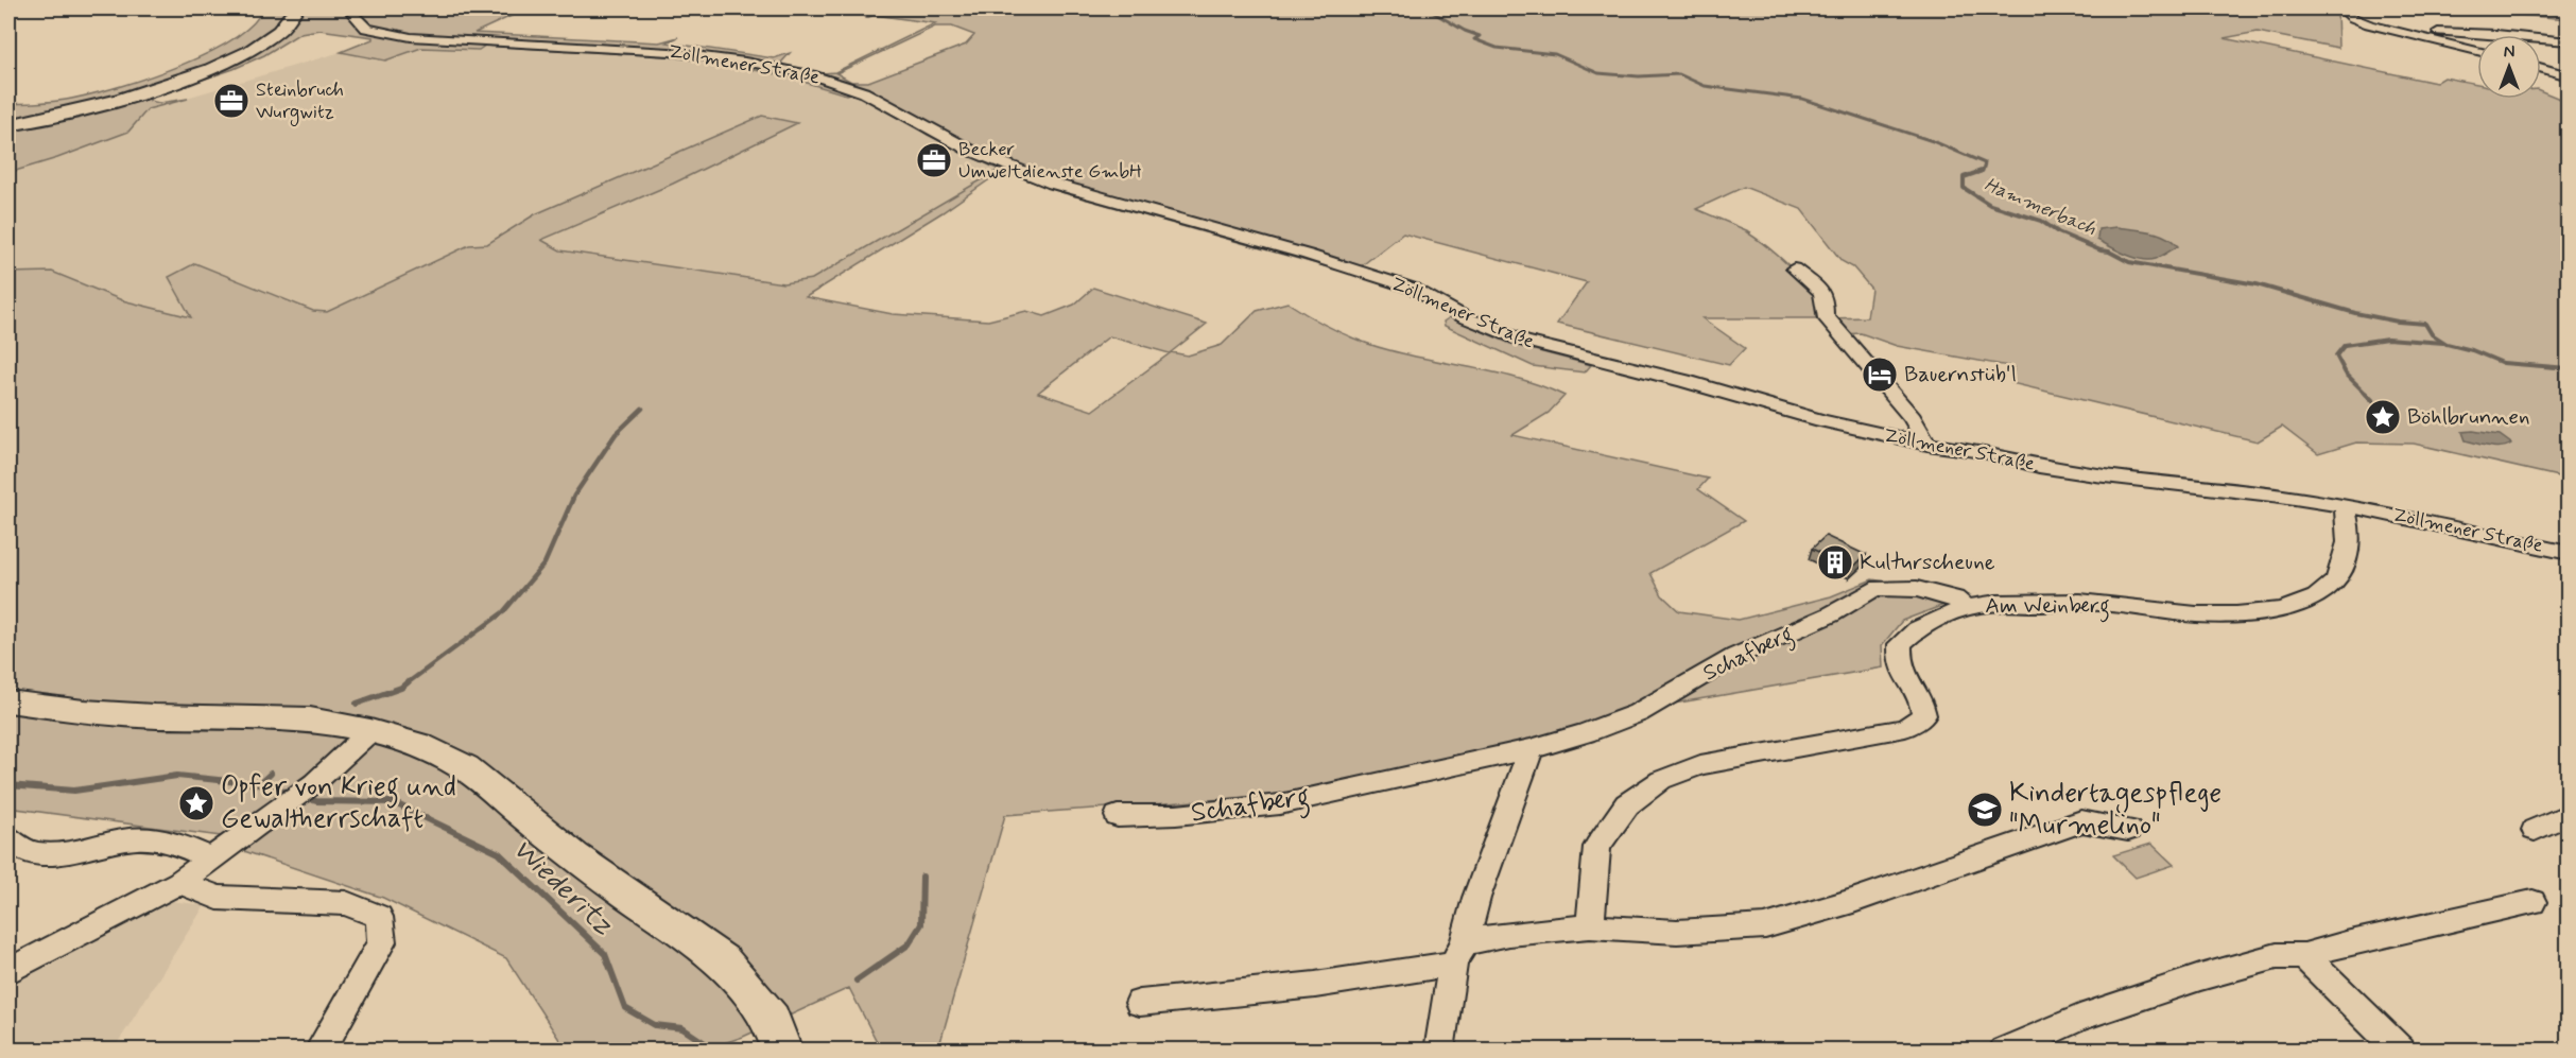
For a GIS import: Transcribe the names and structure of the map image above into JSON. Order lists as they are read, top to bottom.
{
  "streets": {
    "street": ["Zöllmener Straße", "Am Weinberg", "Schafberg"]
  },
  "crossings": [
    ["Zöllmener Straße", "Am Weinberg"],
    ["Am Weinberg", "Schafberg"]
  ],
  "water": ["Hammerbach", "Wiederitz"],
  "places": {
    "office": ["Steinbruch Wurgwitz", "Becker Umweltdienste GmbH"],
    "hotel": ["Bauernstüb'l"],
    "place": ["Böhlbrunnen", "Opfer von Krieg und Gewaltherrschaft"],
    "building": ["Kulturscheune"],
    "school or university": ["Kindertagespflege \"Murmelino\""]
  },
  "north": "top"
}
